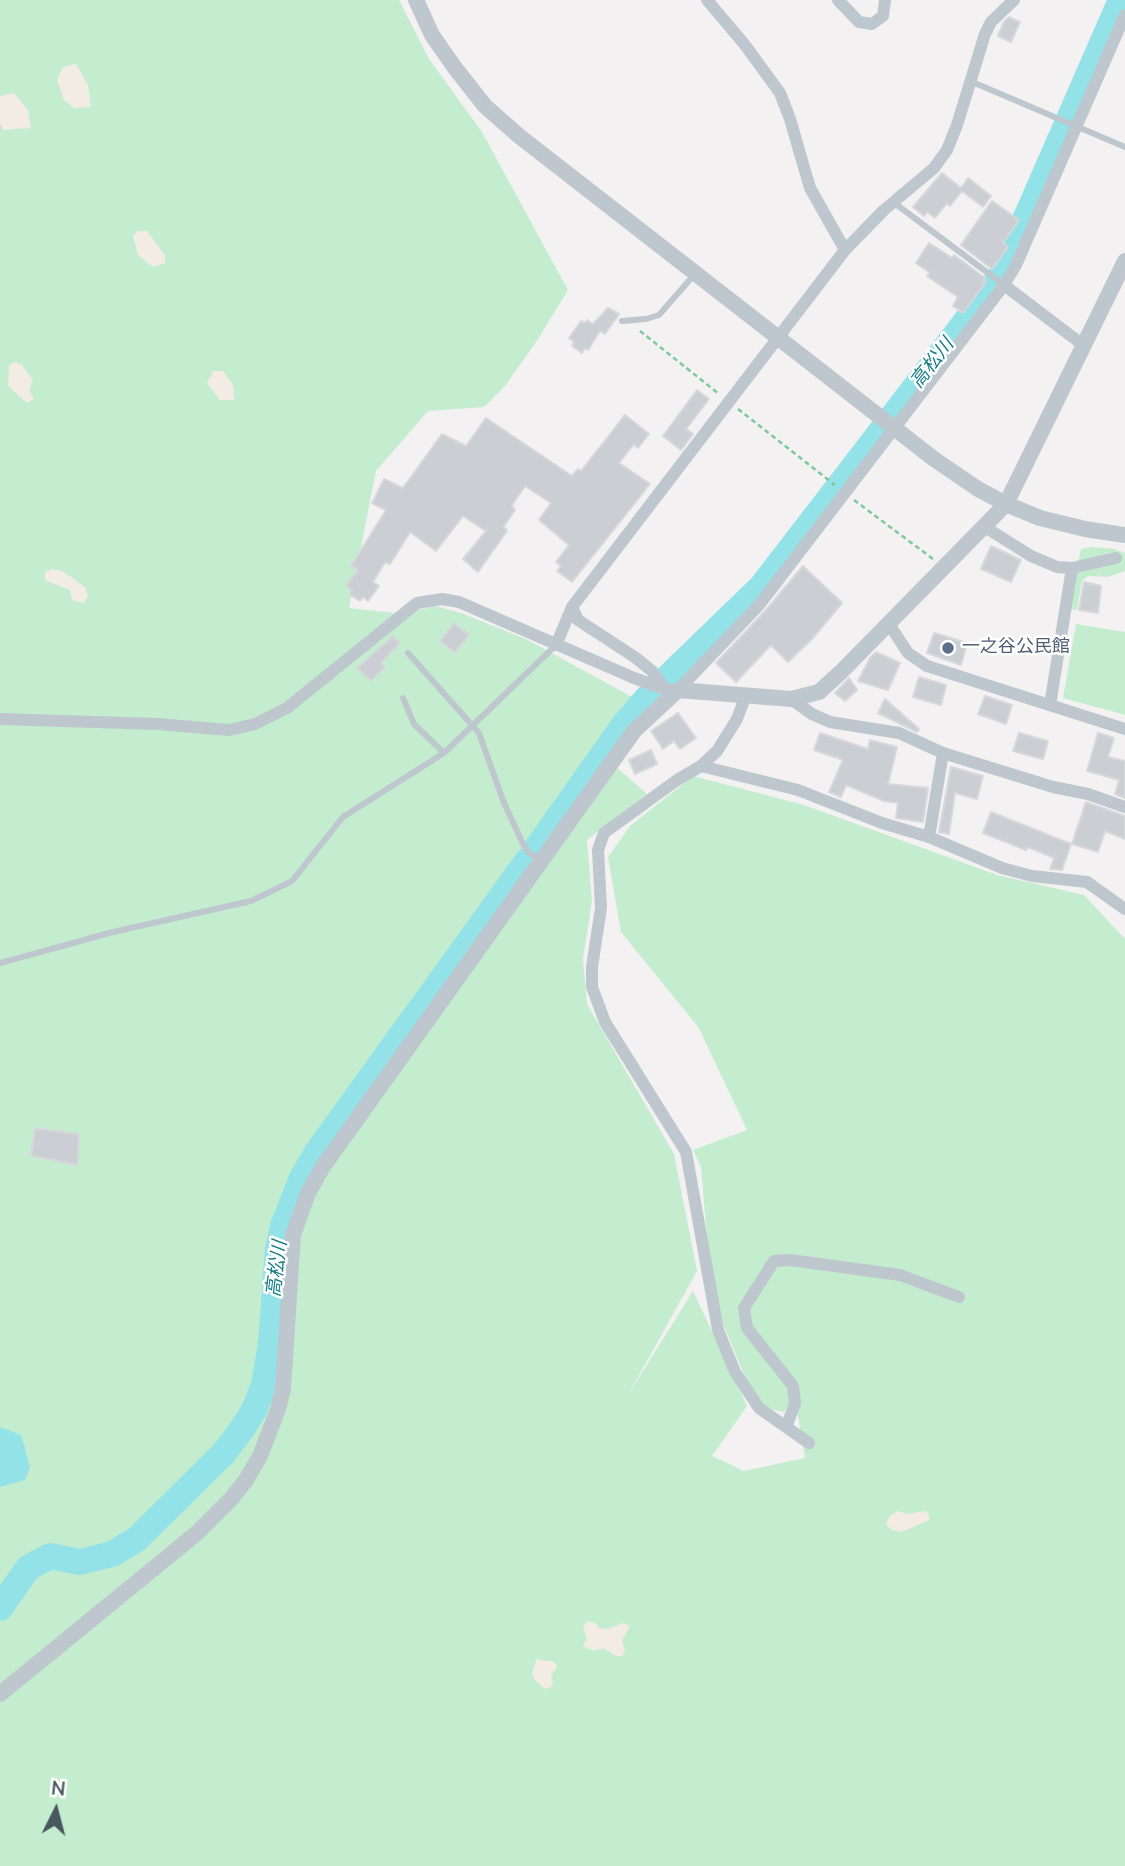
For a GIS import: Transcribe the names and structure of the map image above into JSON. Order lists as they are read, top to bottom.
{
  "water": ["高松川"],
  "places": ["一之谷公民館"],
  "north": "top"
}
